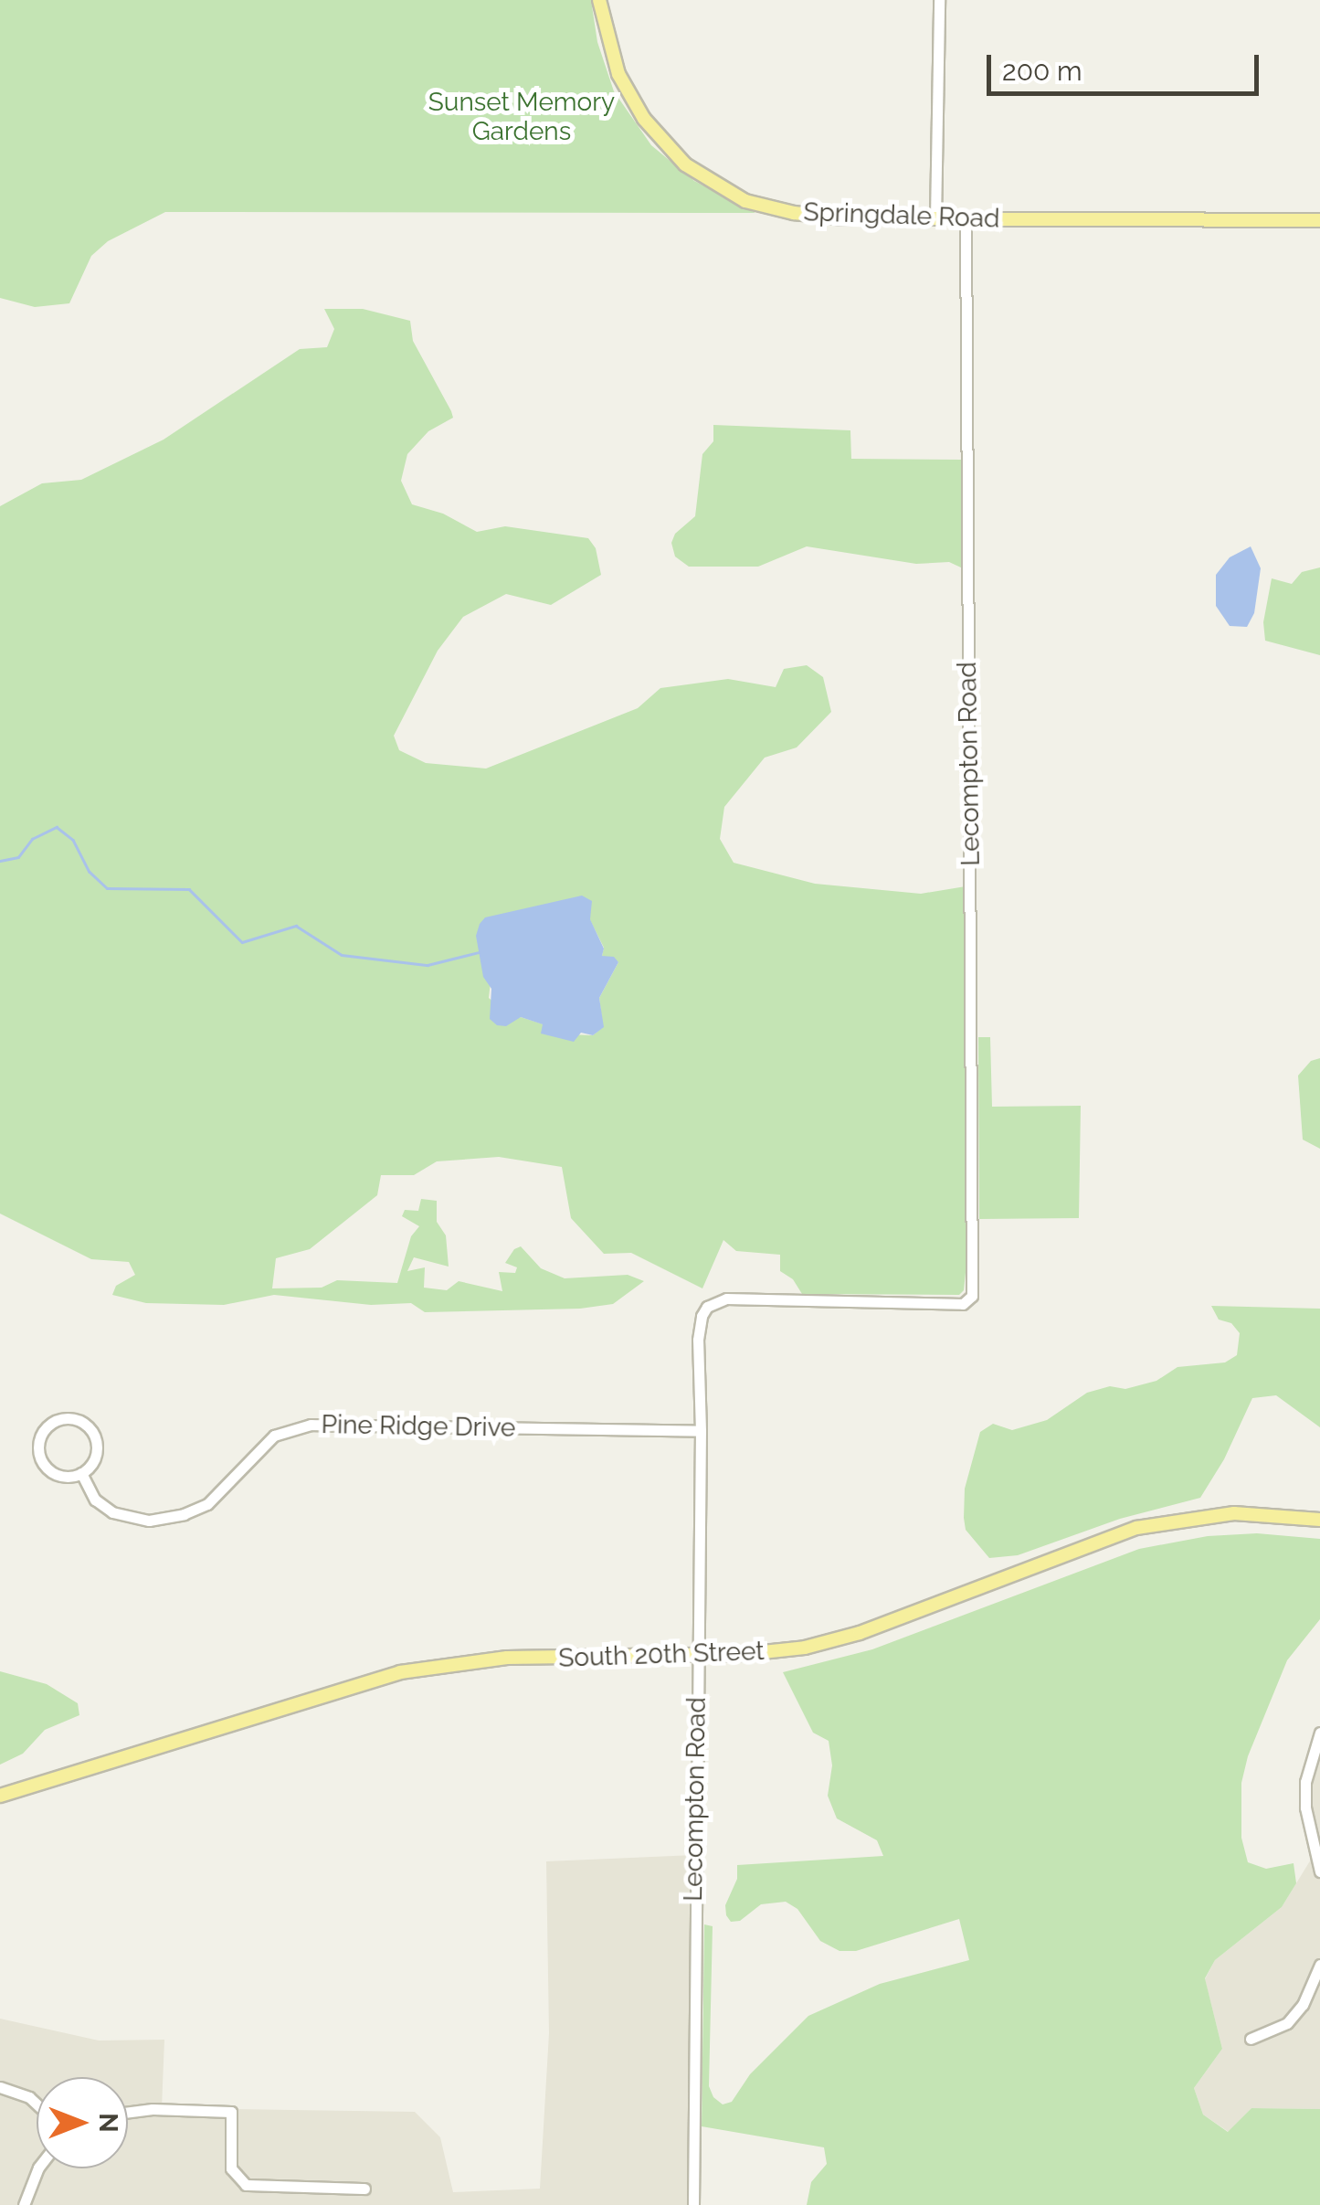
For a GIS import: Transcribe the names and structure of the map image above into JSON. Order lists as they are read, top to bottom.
{
  "streets": {
    "main road": ["Springdale Road", "South 20th Street"],
    "street": ["Lecompton Road", "Pine Ridge Drive"]
  },
  "crossings": [
    ["Springdale Road", "Lecompton Road"],
    ["Lecompton Road", "Pine Ridge Drive"],
    ["Lecompton Road", "South 20th Street"]
  ],
  "parks": ["Sunset Memory Gardens"],
  "scale_bar": "200 m",
  "north": "right"
}
